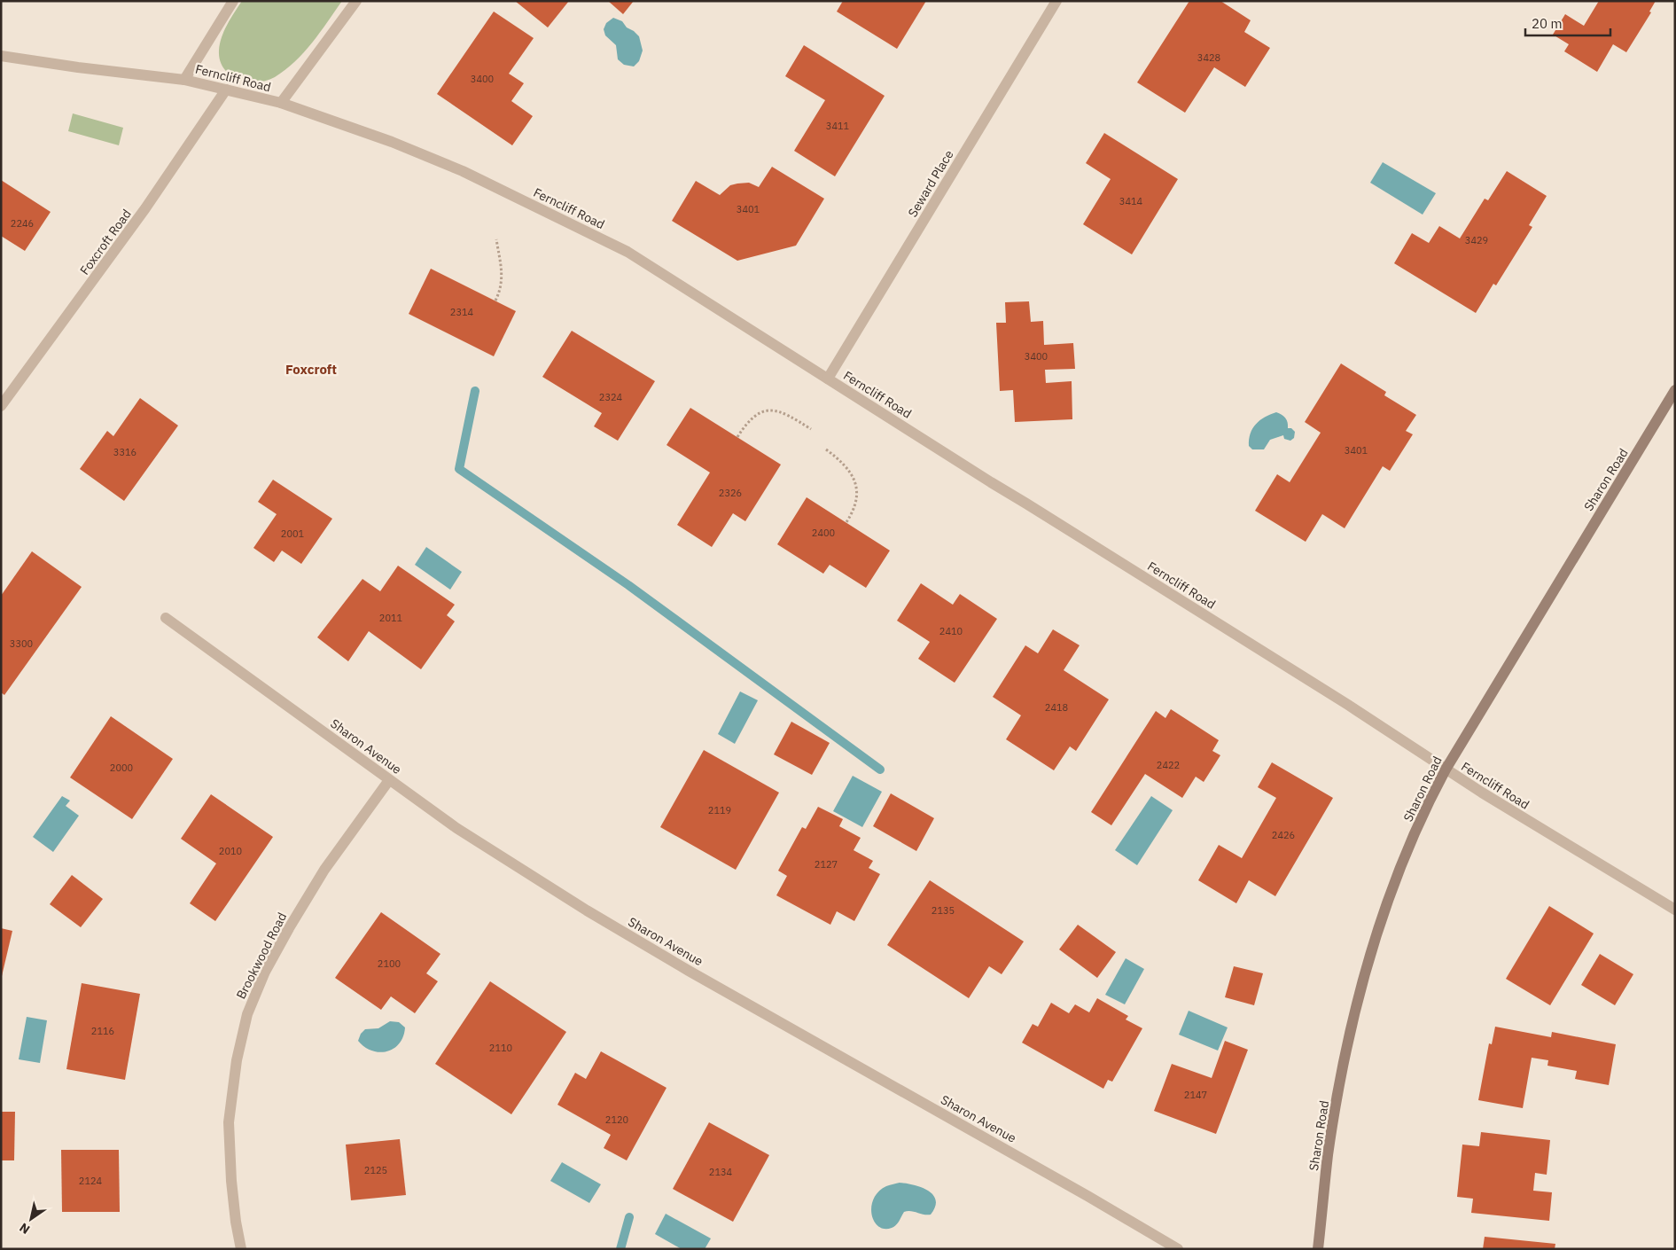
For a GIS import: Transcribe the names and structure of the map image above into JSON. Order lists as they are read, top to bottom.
{
  "streets": {
    "main road": ["Sharon Road"],
    "street": [
      "Ferncliff Road",
      "Seward Place",
      "Foxcroft Road",
      "Sharon Avenue",
      "Brookwood Road"
    ]
  },
  "crossings": [
    ["Ferncliff Road", "Seward Place"],
    ["Ferncliff Road", "Foxcroft Road"],
    ["Ferncliff Road", "Sharon Road"],
    ["Sharon Avenue", "Brookwood Road"]
  ],
  "districts": ["Foxcroft"],
  "house_numbers": [
    "3428",
    "3400",
    "3411",
    "3414",
    "3401",
    "2246",
    "3429",
    "2314",
    "3400",
    "2324",
    "3401",
    "3316",
    "2326",
    "2400",
    "2001",
    "2011",
    "2410",
    "3300",
    "2418",
    "2422",
    "2000",
    "2119",
    "2426",
    "2010",
    "2127",
    "2135",
    "2100",
    "2116",
    "2110",
    "2147",
    "2120",
    "2125",
    "2134",
    "2124"
  ],
  "scale_bar": "20 m",
  "north": "bottom left"
}
